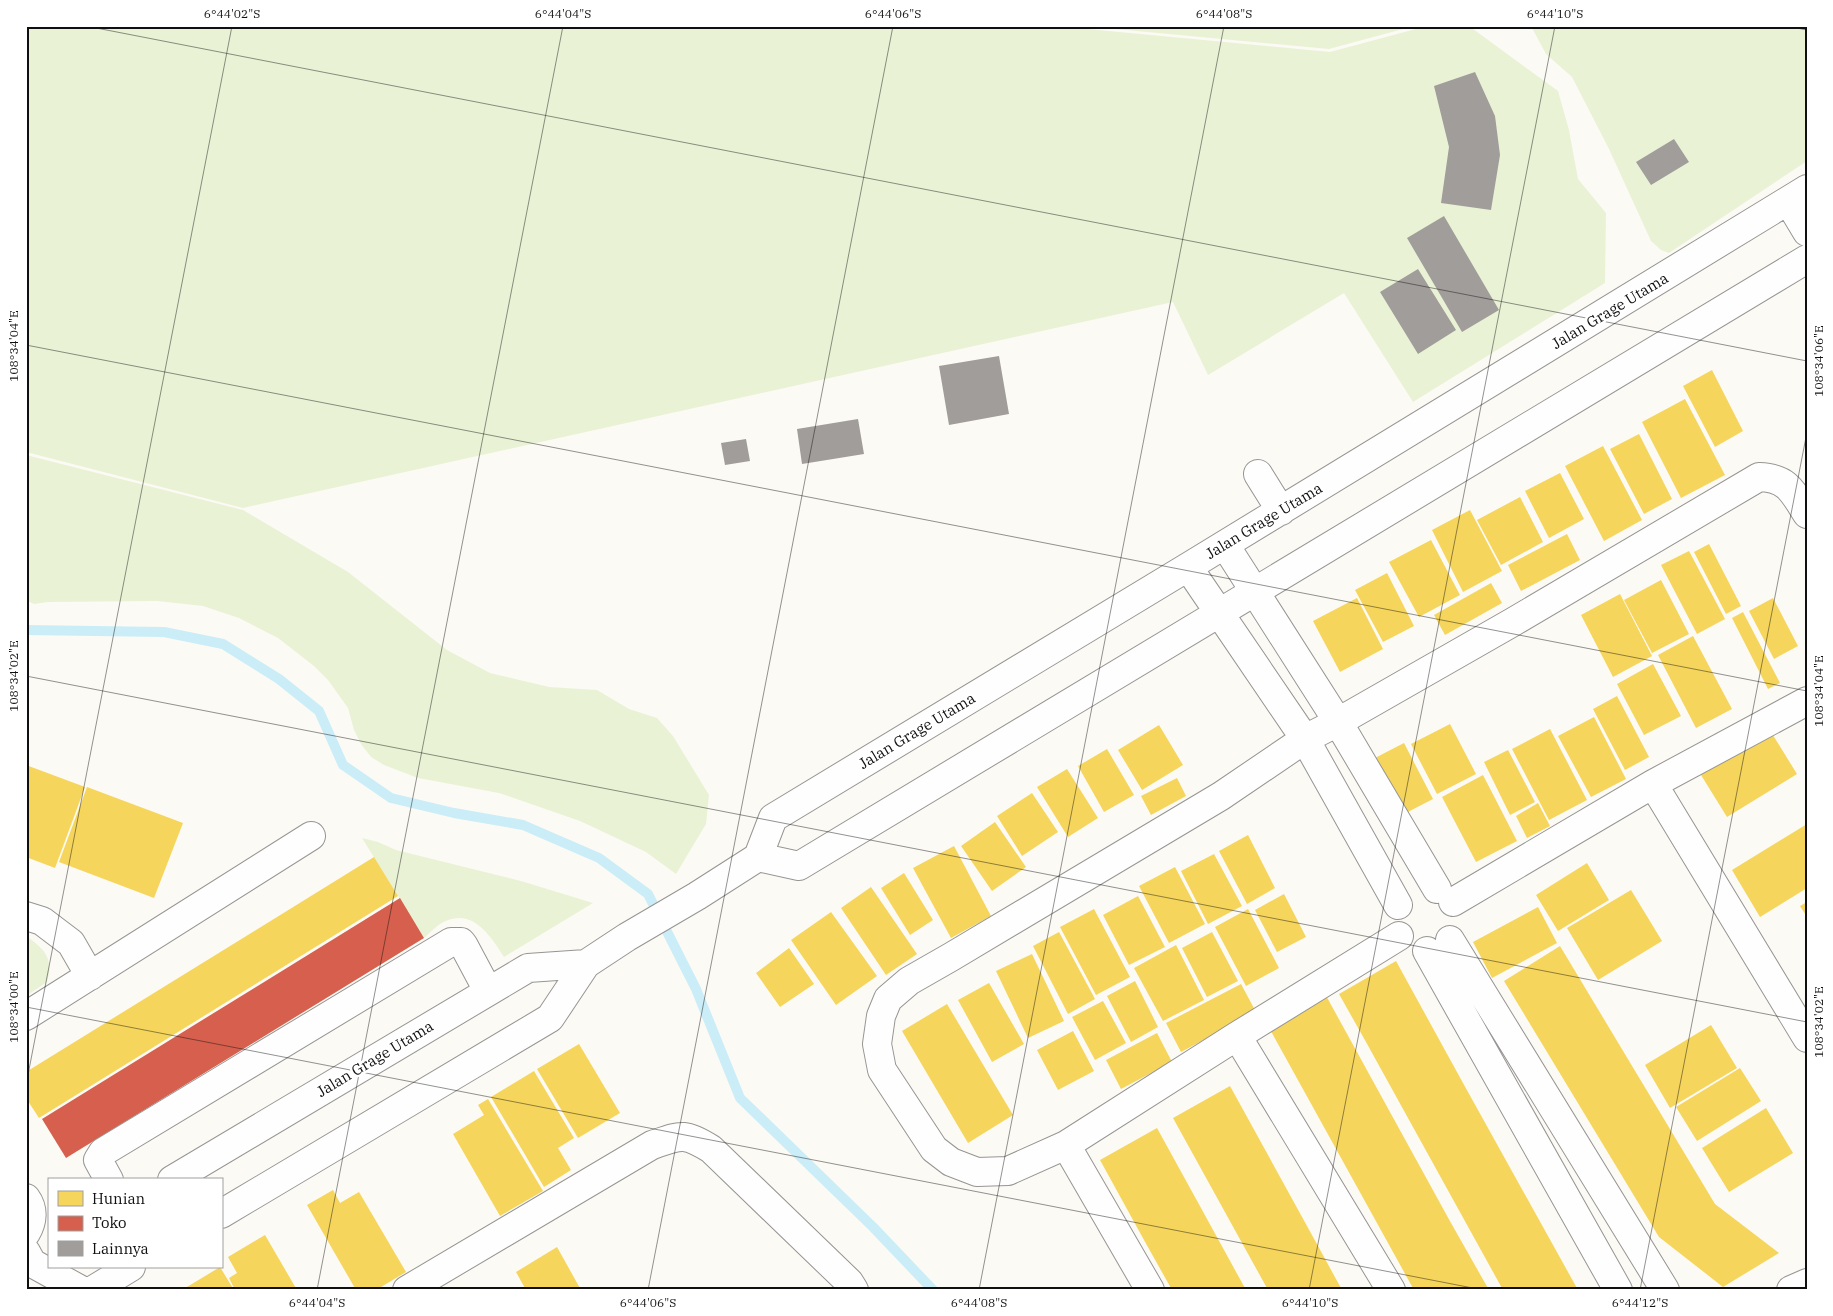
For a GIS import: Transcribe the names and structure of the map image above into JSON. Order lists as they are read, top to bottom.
{
  "streets": {
    "street": ["Jalan Grage Utama"]
  },
  "legend": ["Hunian", "Toko", "Lainnya"],
  "coordinates": [
    "6°44'02\"S",
    "6°44'04\"S",
    "6°44'06\"S",
    "6°44'08\"S",
    "6°44'10\"S",
    "108°34'04\"E",
    "108°34'06\"E",
    "108°34'02\"E",
    "108°34'00\"E",
    "6°44'12\"S"
  ]
}
